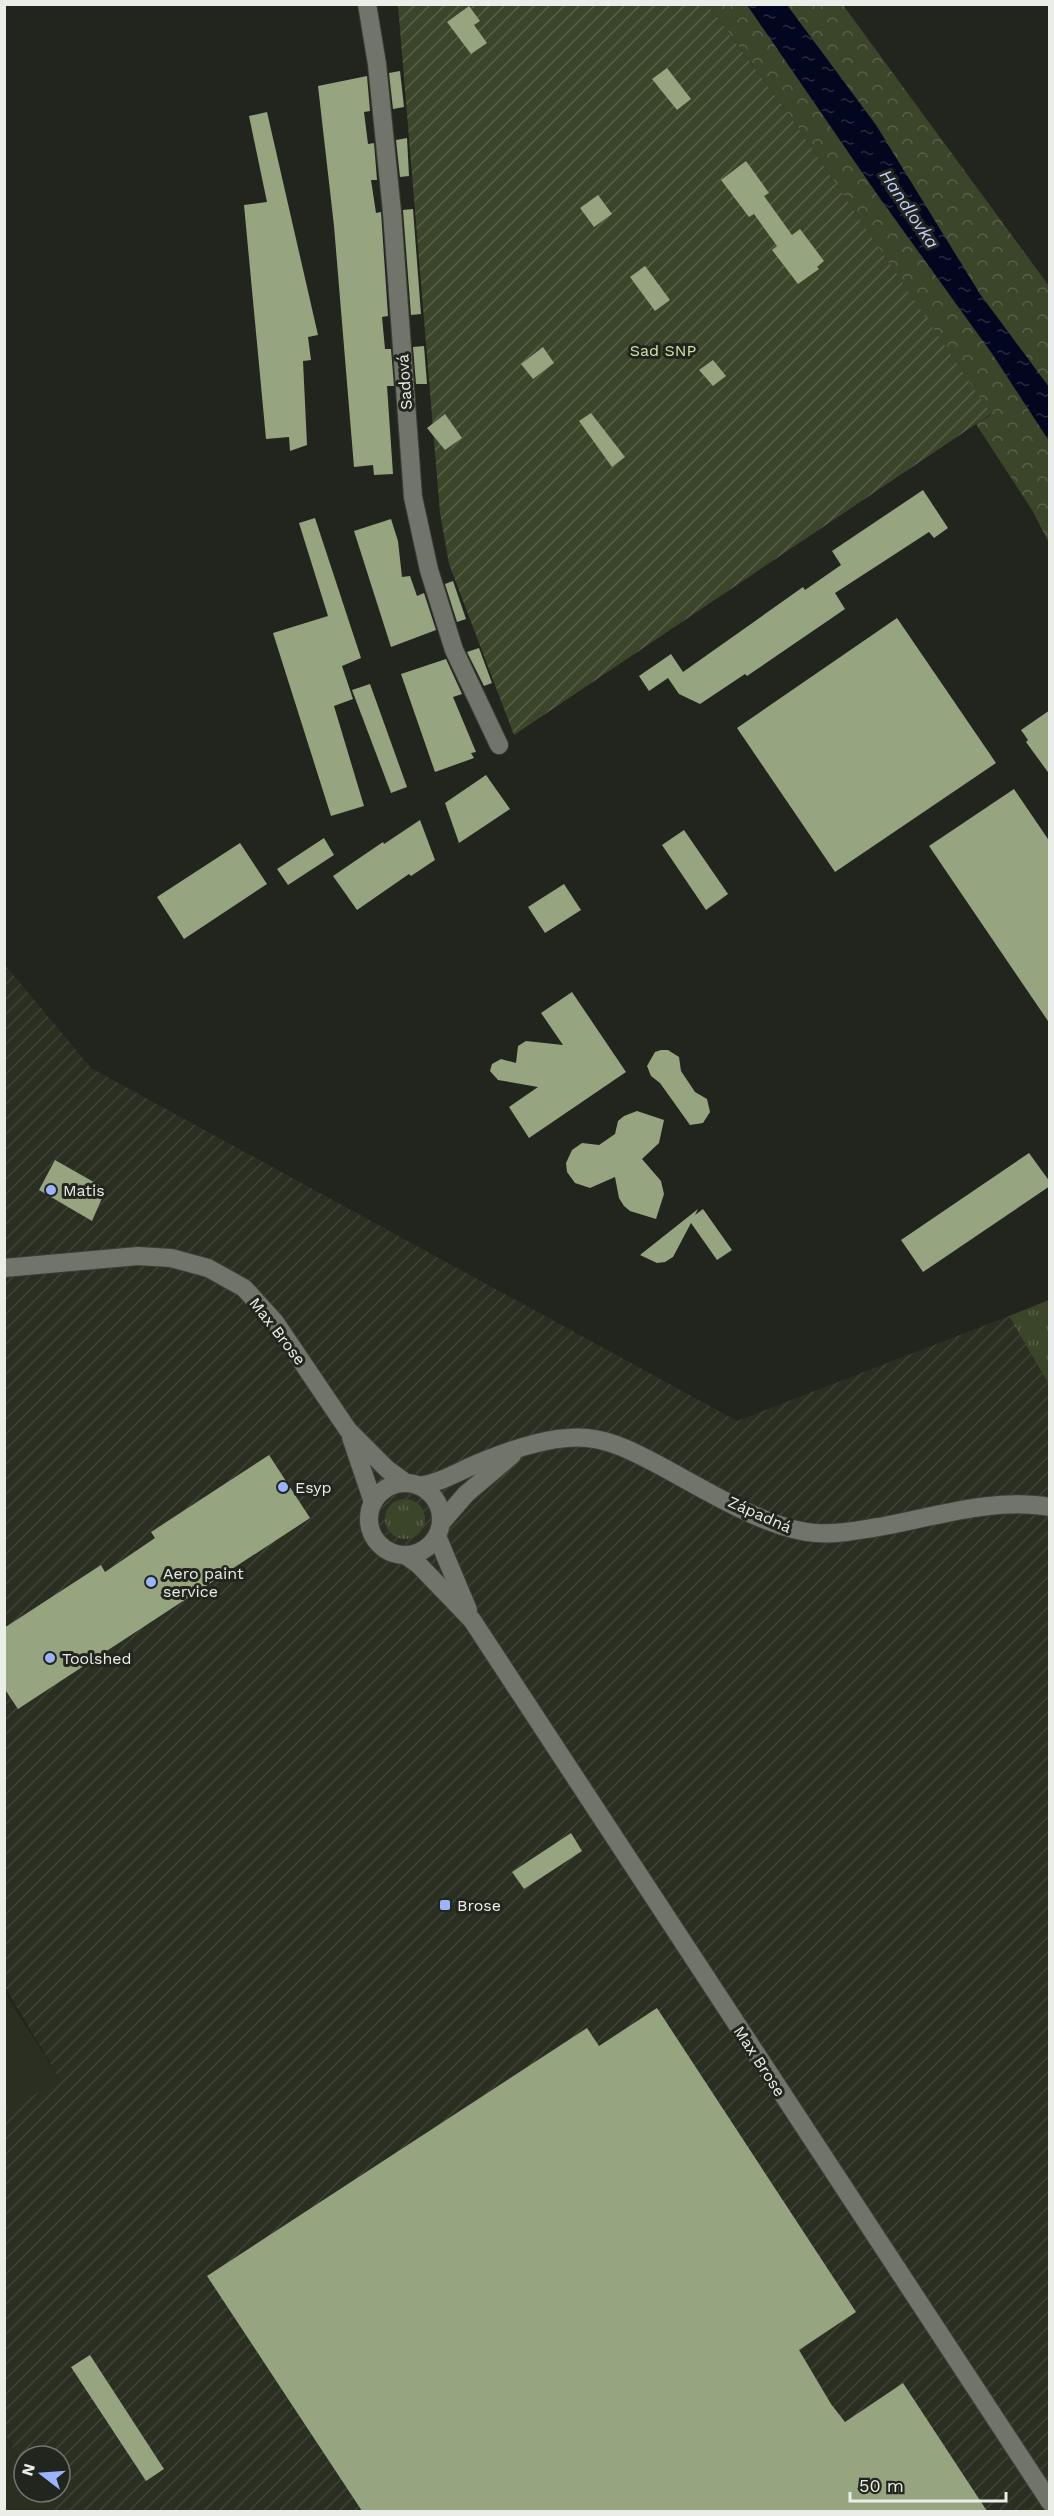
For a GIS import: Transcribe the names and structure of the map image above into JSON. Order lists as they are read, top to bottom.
{
  "streets": {
    "street": ["Sadová", "Max Brose", "Západná"]
  },
  "crossings": [
    ["Max Brose", "Západná"]
  ],
  "water": ["Handlovka"],
  "parks": ["Sad SNP"],
  "places": {
    "other": [
      "Matis",
      "Esyp",
      "Aero paint service",
      "Toolshed"
    ],
    "transit": ["Brose"]
  },
  "scale_bar": "50 m",
  "north": "left"
}
